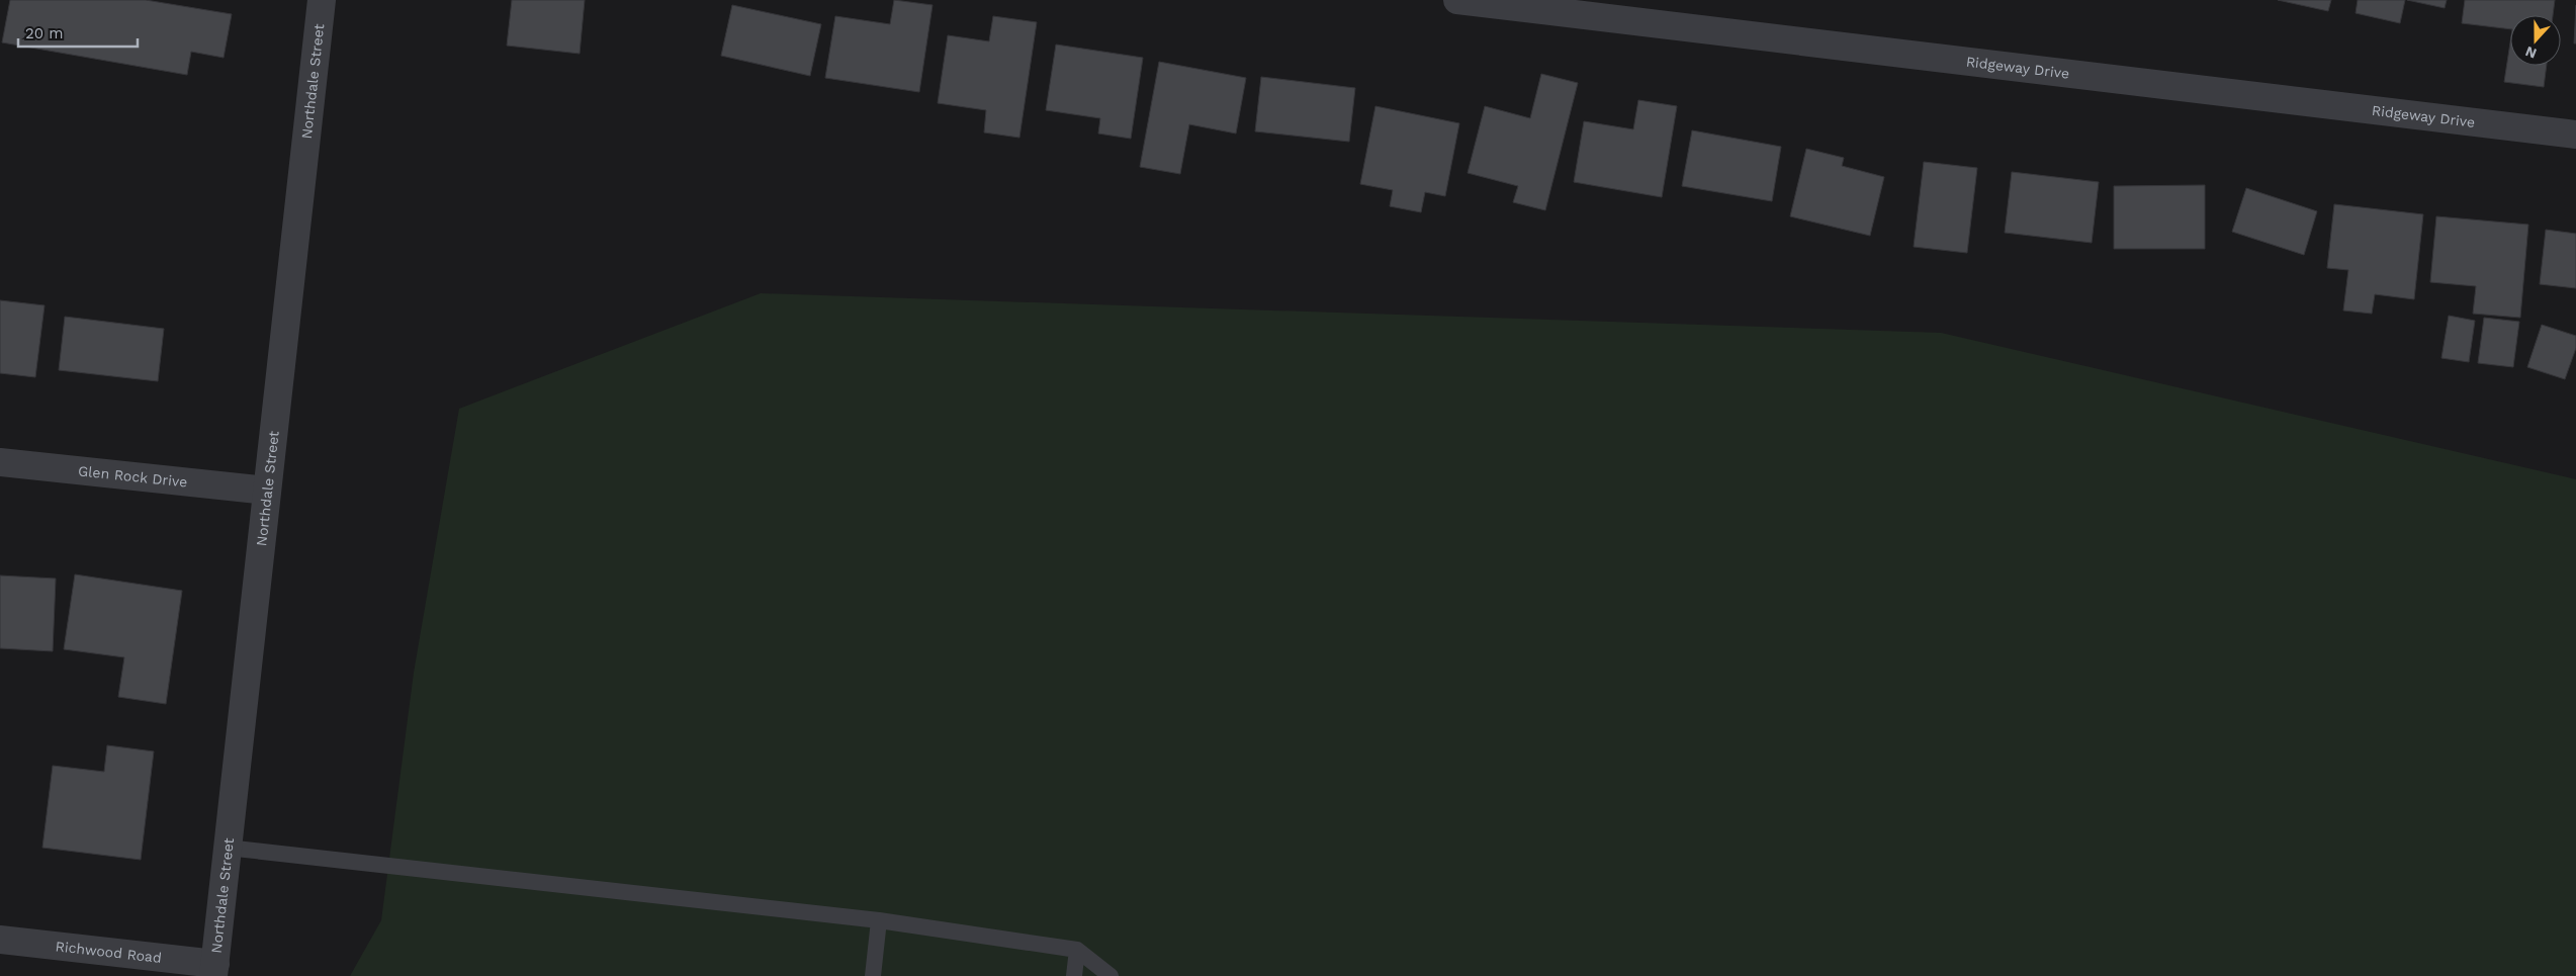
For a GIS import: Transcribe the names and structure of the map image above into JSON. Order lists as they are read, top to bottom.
{
  "streets": {
    "street": [
      "Ridgeway Drive",
      "Northdale Street",
      "Glen Rock Drive",
      "Richwood Road"
    ]
  },
  "crossings": [
    ["Northdale Street", "Glen Rock Drive"],
    ["Northdale Street", "Richwood Road"]
  ],
  "scale_bar": "20 m",
  "north": "bottom"
}
